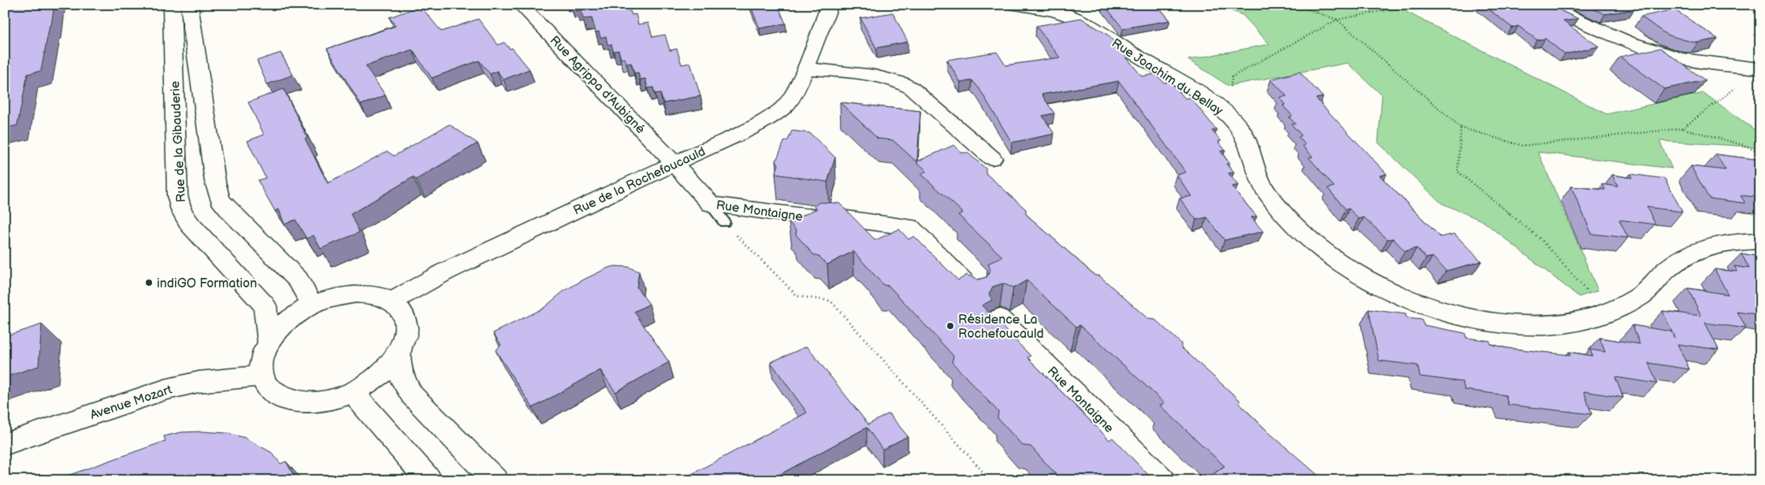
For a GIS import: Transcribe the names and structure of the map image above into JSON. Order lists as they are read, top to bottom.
{
  "streets": {
    "street": [
      "Rue Joachim du Bellay",
      "Rue Agrippa d'Aubigné",
      "Rue de la Gibauderie",
      "Rue de la Rochefoucauld",
      "Rue Montaigne",
      "Avenue Mozart"
    ]
  },
  "crossings": [
    ["Rue Agrippa d'Aubigné", "Rue de la Rochefoucauld"],
    ["Rue Agrippa d'Aubigné", "Rue Montaigne"],
    ["Rue de la Gibauderie", "Rue de la Rochefoucauld"],
    ["Rue de la Gibauderie", "Avenue Mozart"],
    ["Rue de la Rochefoucauld", "Rue Montaigne"],
    ["Rue de la Rochefoucauld", "Avenue Mozart"]
  ],
  "places": ["indiGO Formation", "Résidence La Rochefoucauld"]
}
